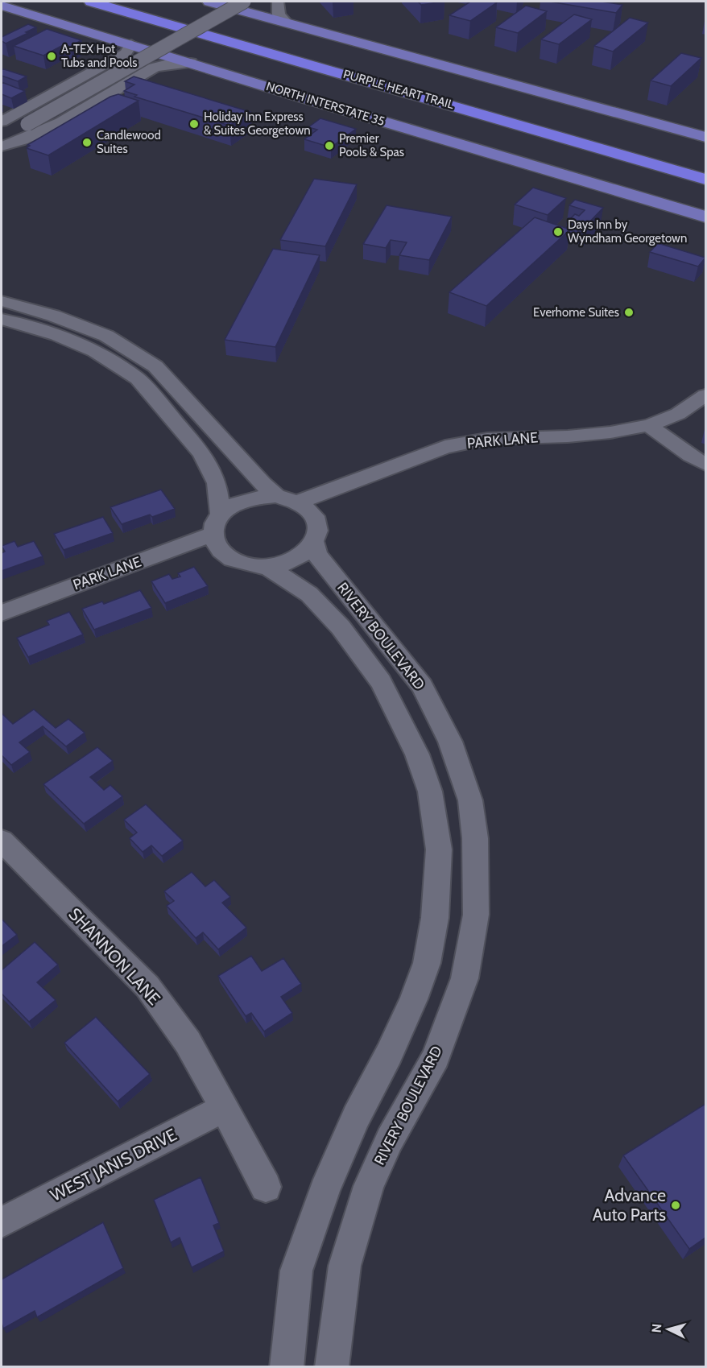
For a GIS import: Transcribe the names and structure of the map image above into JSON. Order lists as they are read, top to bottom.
{
  "streets": {
    "highway": ["PURPLE HEART TRAIL"],
    "main road": ["NORTH INTERSTATE 35"],
    "street": [
      "PARK LANE",
      "RIVERY BOULEVARD",
      "SHANNON LANE",
      "WEST JANIS DRIVE"
    ]
  },
  "crossings": [
    ["PARK LANE", "RIVERY BOULEVARD"],
    ["SHANNON LANE", "WEST JANIS DRIVE"]
  ],
  "places": [
    "A-TEX Hot Tubs and Pools",
    "Holiday Inn Express & Suites Georgetown",
    "Candlewood Suites",
    "Premier Pools & Spas",
    "Days Inn by Wyndham Georgetown",
    "Everhome Suites",
    "Advance Auto Parts"
  ],
  "north": "left"
}
